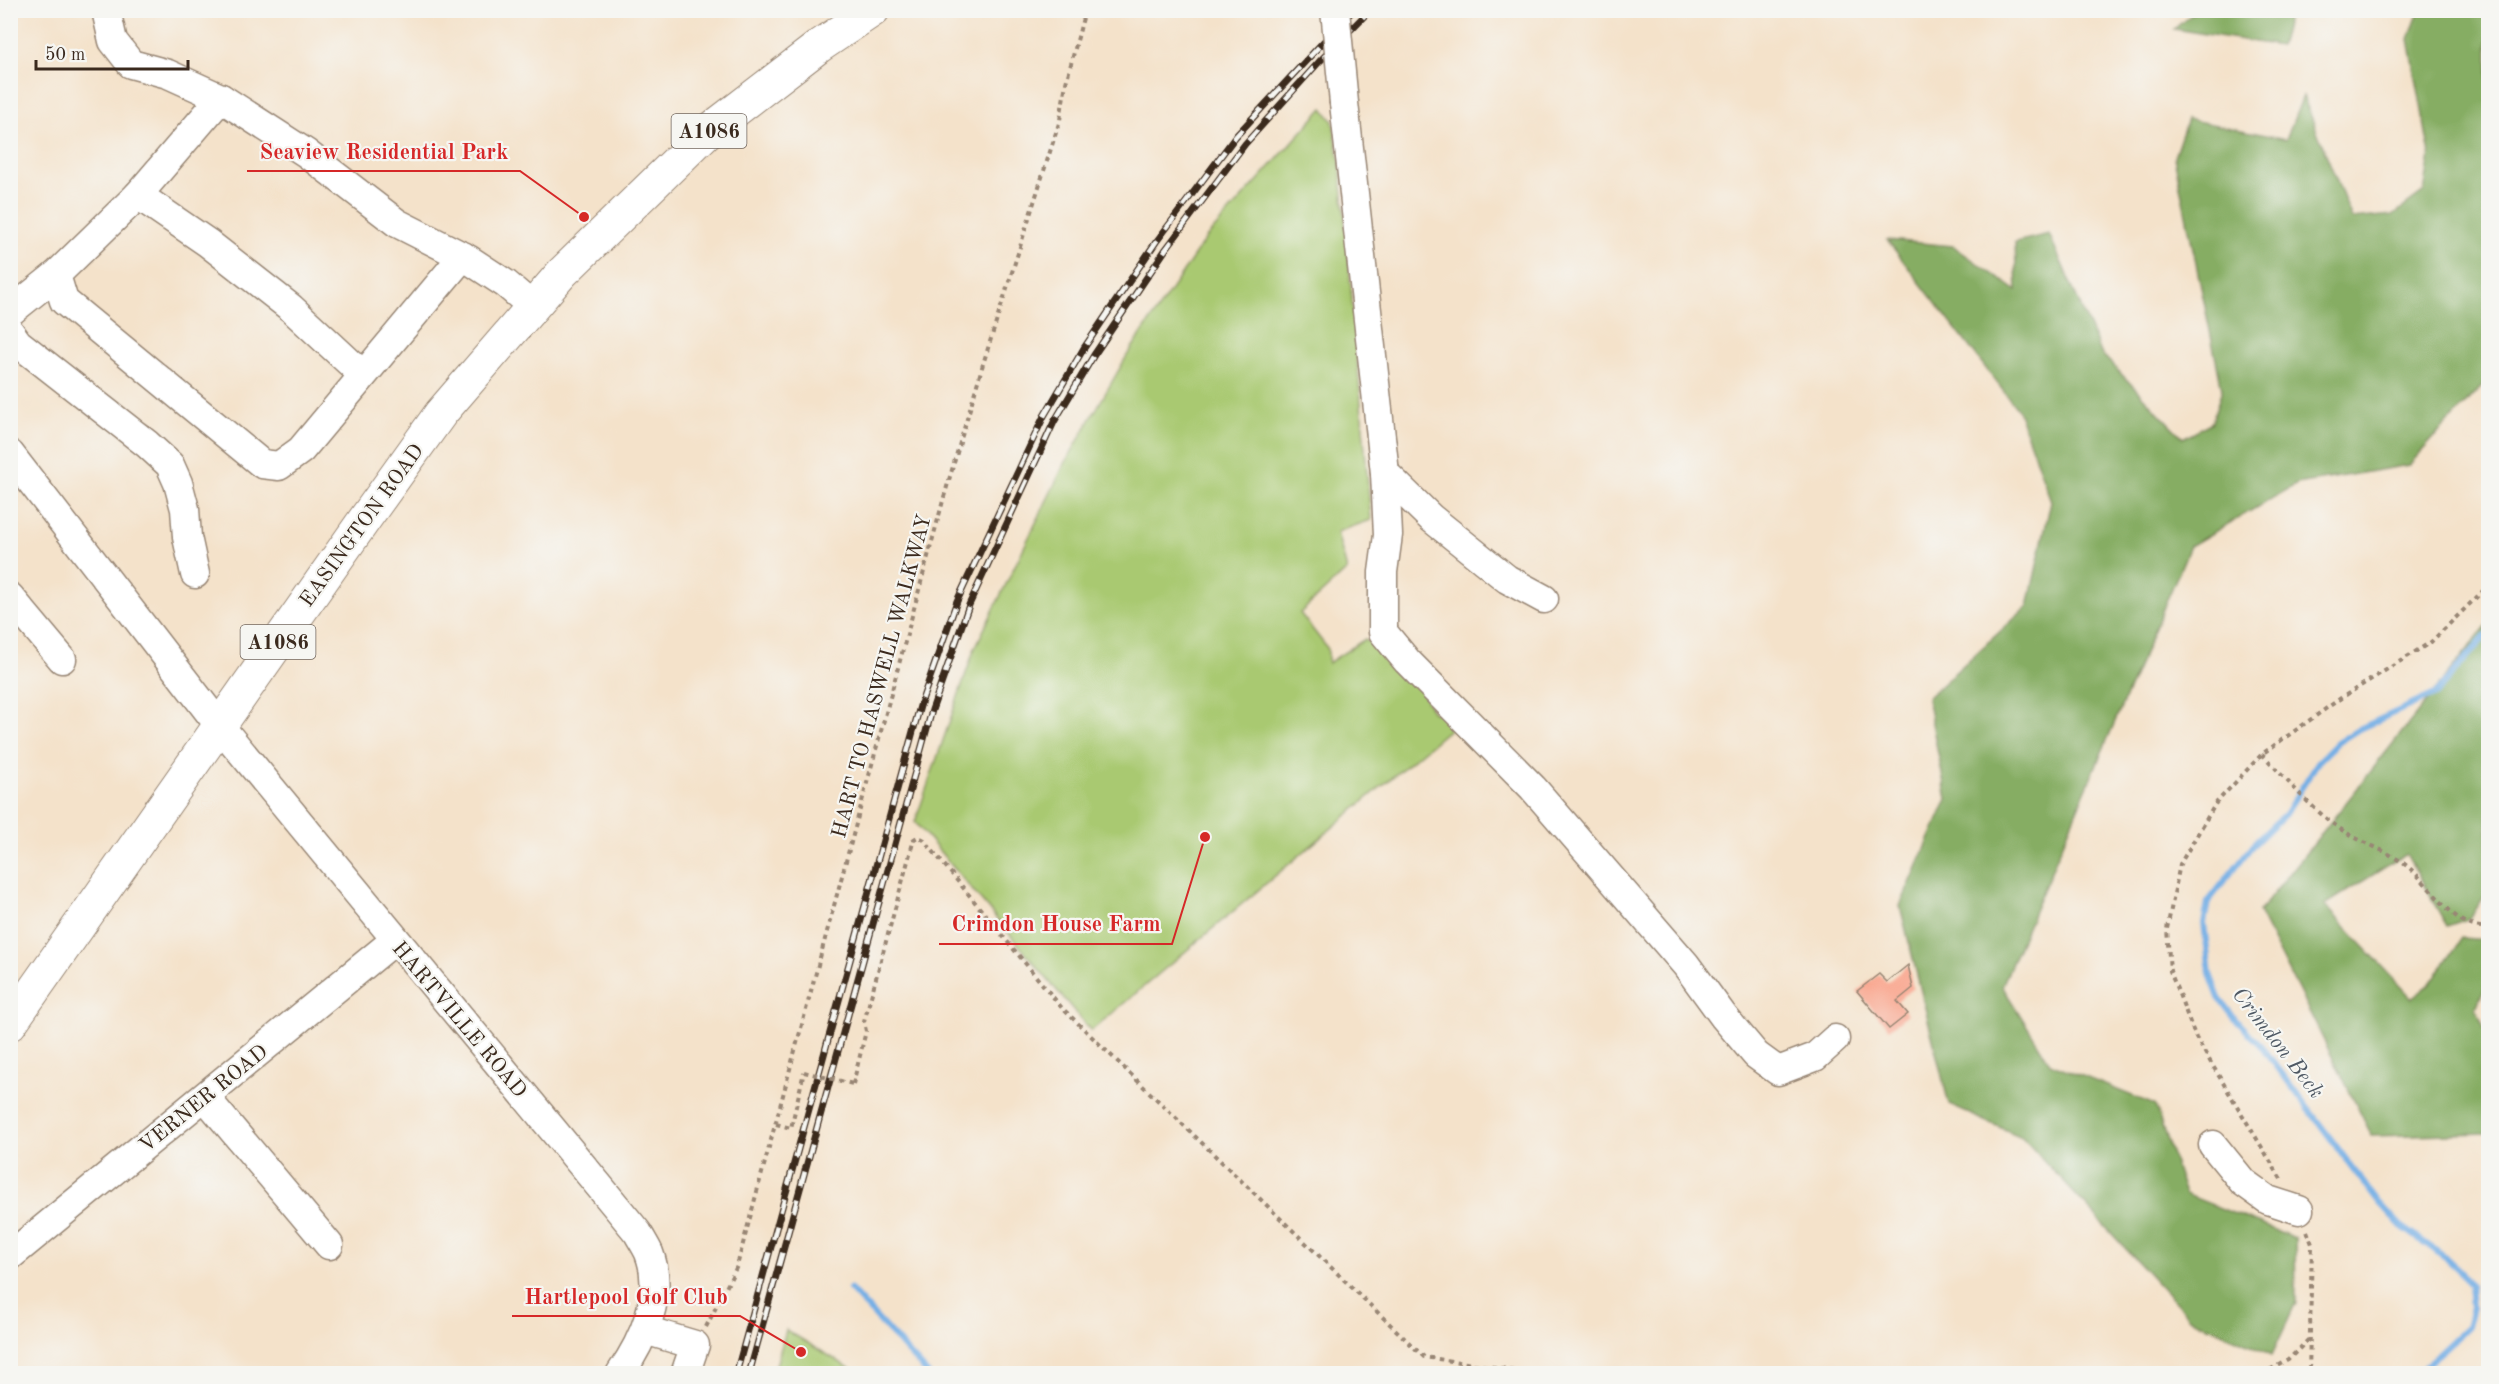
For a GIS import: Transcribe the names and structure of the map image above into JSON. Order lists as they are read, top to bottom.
{
  "streets": {
    "main road": ["A1086", "EASINGTON ROAD"],
    "street": ["HARTVILLE ROAD", "VERNER ROAD"],
    "path": ["HART TO HASWELL WALKWAY"]
  },
  "crossings": [
    ["EASINGTON ROAD", "HARTVILLE ROAD"],
    ["HARTVILLE ROAD", "VERNER ROAD"]
  ],
  "water": ["Crimdon Beck"],
  "places": ["Seaview Residential Park", "Crimdon House Farm", "Hartlepool Golf Club"],
  "scale_bar": "50 m"
}
